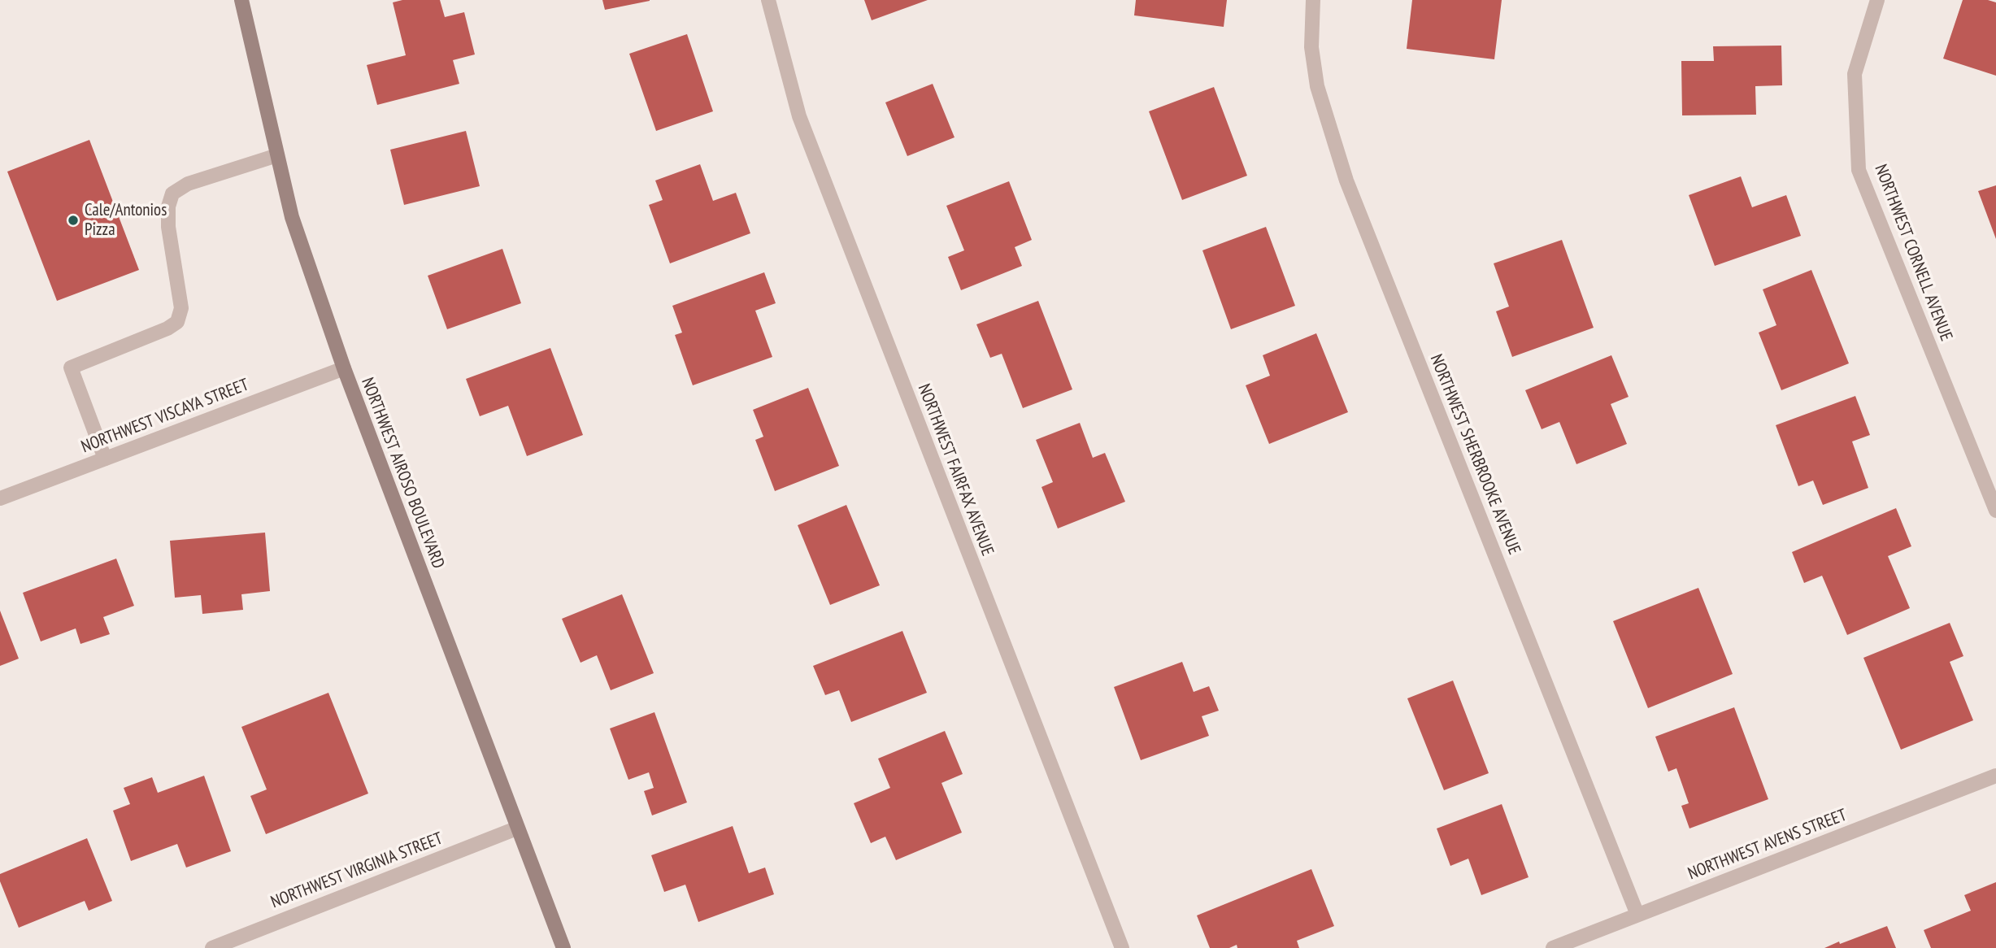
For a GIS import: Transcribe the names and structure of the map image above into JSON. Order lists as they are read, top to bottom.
{
  "streets": {
    "main road": ["NORTHWEST AIROSO BOULEVARD"],
    "street": [
      "NORTHWEST CORNELL AVENUE",
      "NORTHWEST VISCAYA STREET",
      "NORTHWEST SHERBROOKE AVENUE",
      "NORTHWEST FAIRFAX AVENUE",
      "NORTHWEST AVENS STREET",
      "NORTHWEST VIRGINIA STREET"
    ]
  },
  "crossings": [
    ["NORTHWEST VISCAYA STREET", "NORTHWEST AIROSO BOULEVARD"],
    ["NORTHWEST SHERBROOKE AVENUE", "NORTHWEST AVENS STREET"],
    ["NORTHWEST AIROSO BOULEVARD", "NORTHWEST VIRGINIA STREET"]
  ],
  "places": ["Cale/Antonios Pizza"]
}
